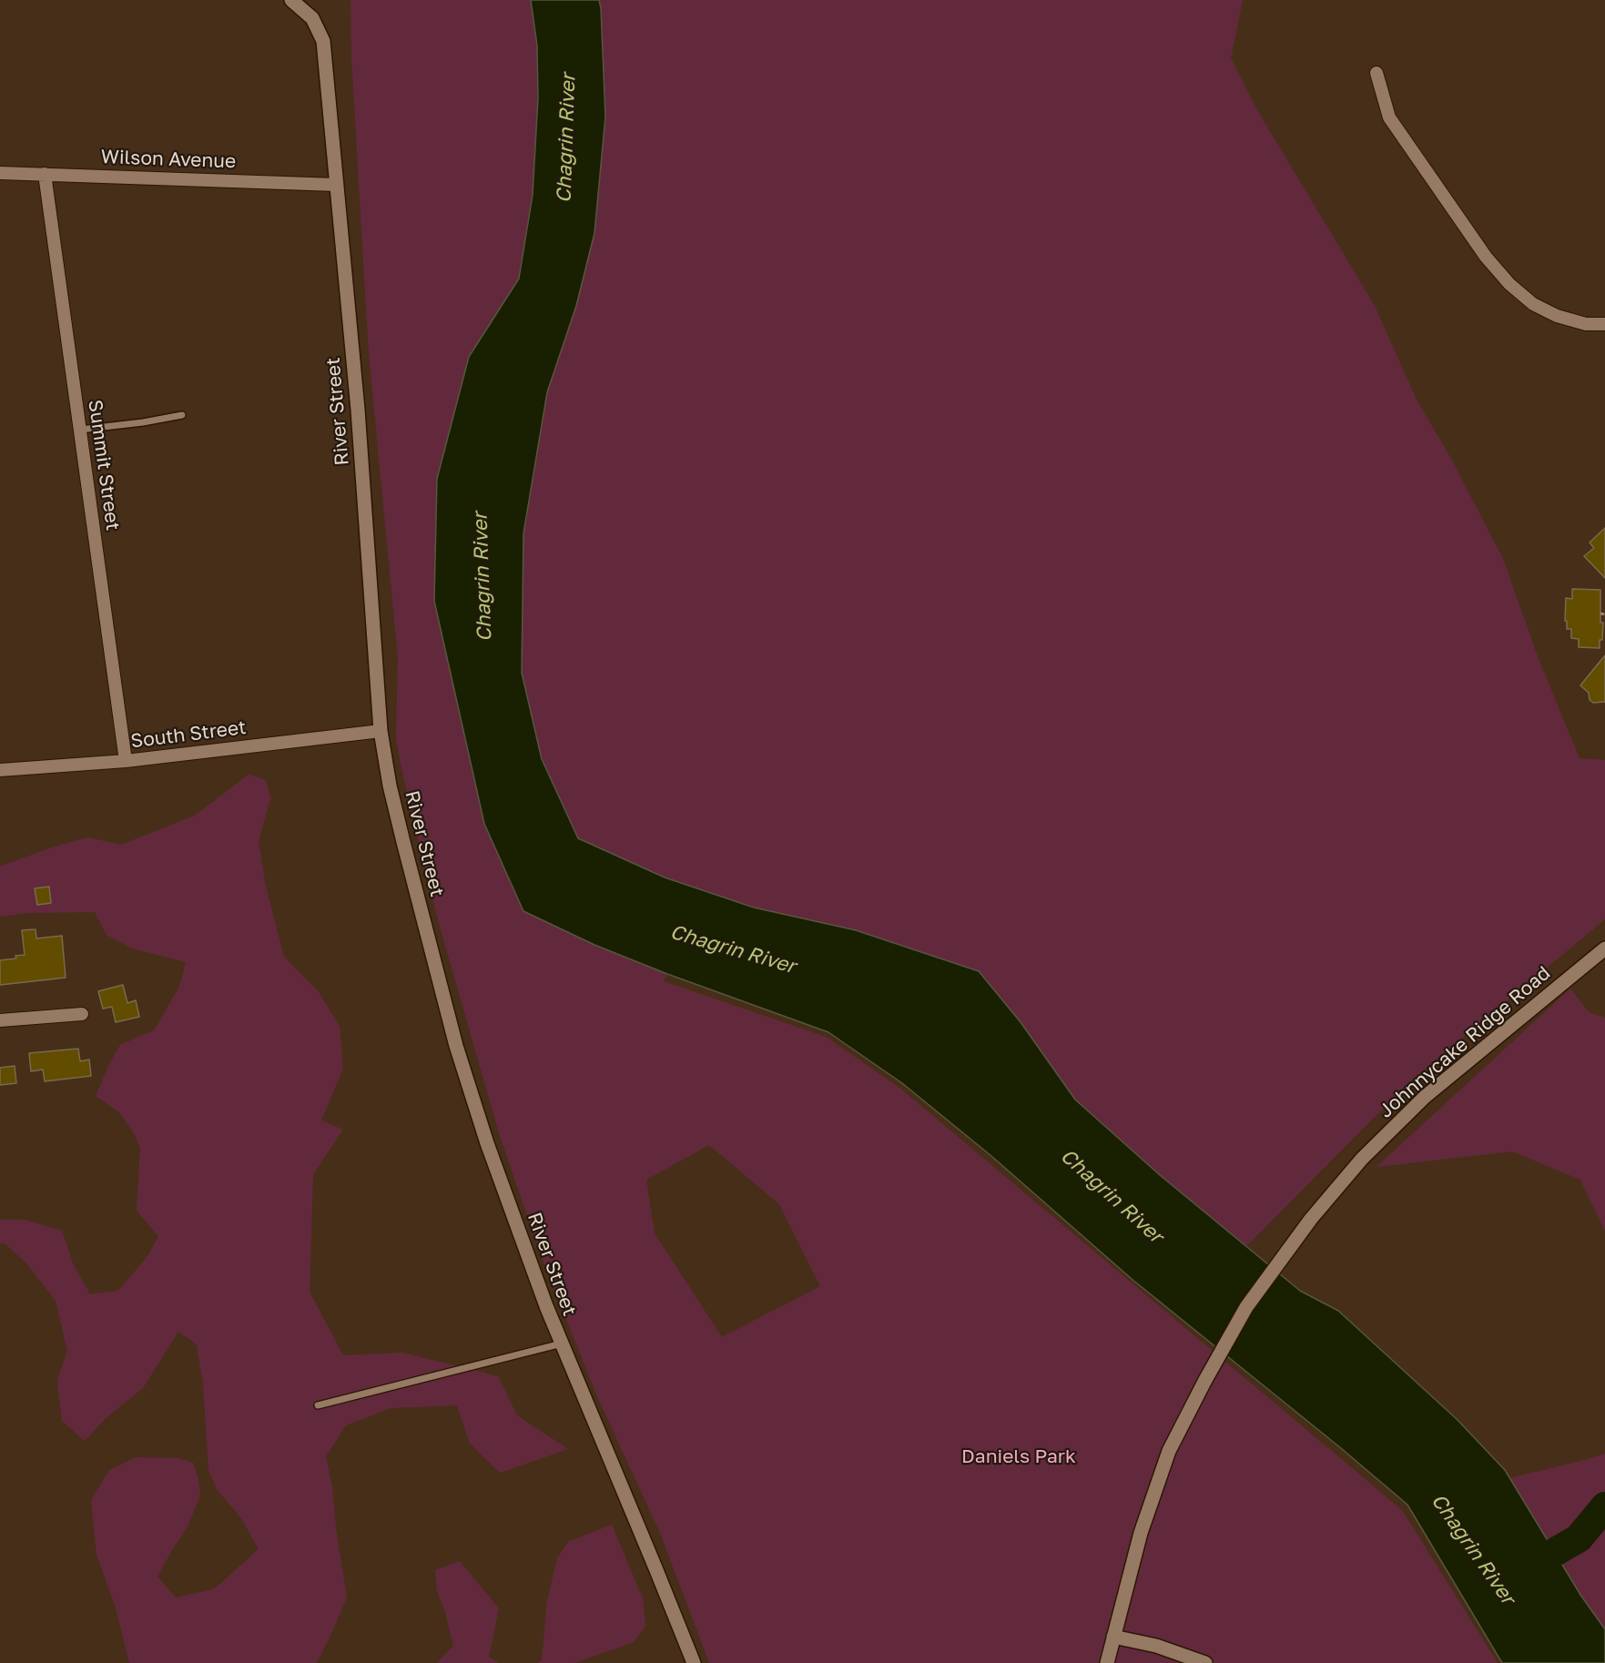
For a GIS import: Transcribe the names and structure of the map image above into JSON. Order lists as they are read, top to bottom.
{
  "streets": {
    "main road": ["River Street", "Johnnycake Ridge Road"],
    "street": ["Wilson Avenue", "Summit Street", "South Street"]
  },
  "crossings": [
    ["Wilson Avenue", "River Street"],
    ["Wilson Avenue", "Summit Street"],
    ["River Street", "South Street"],
    ["Summit Street", "South Street"]
  ],
  "water": ["Chagrin River"],
  "parks": ["Daniels Park"]
}
